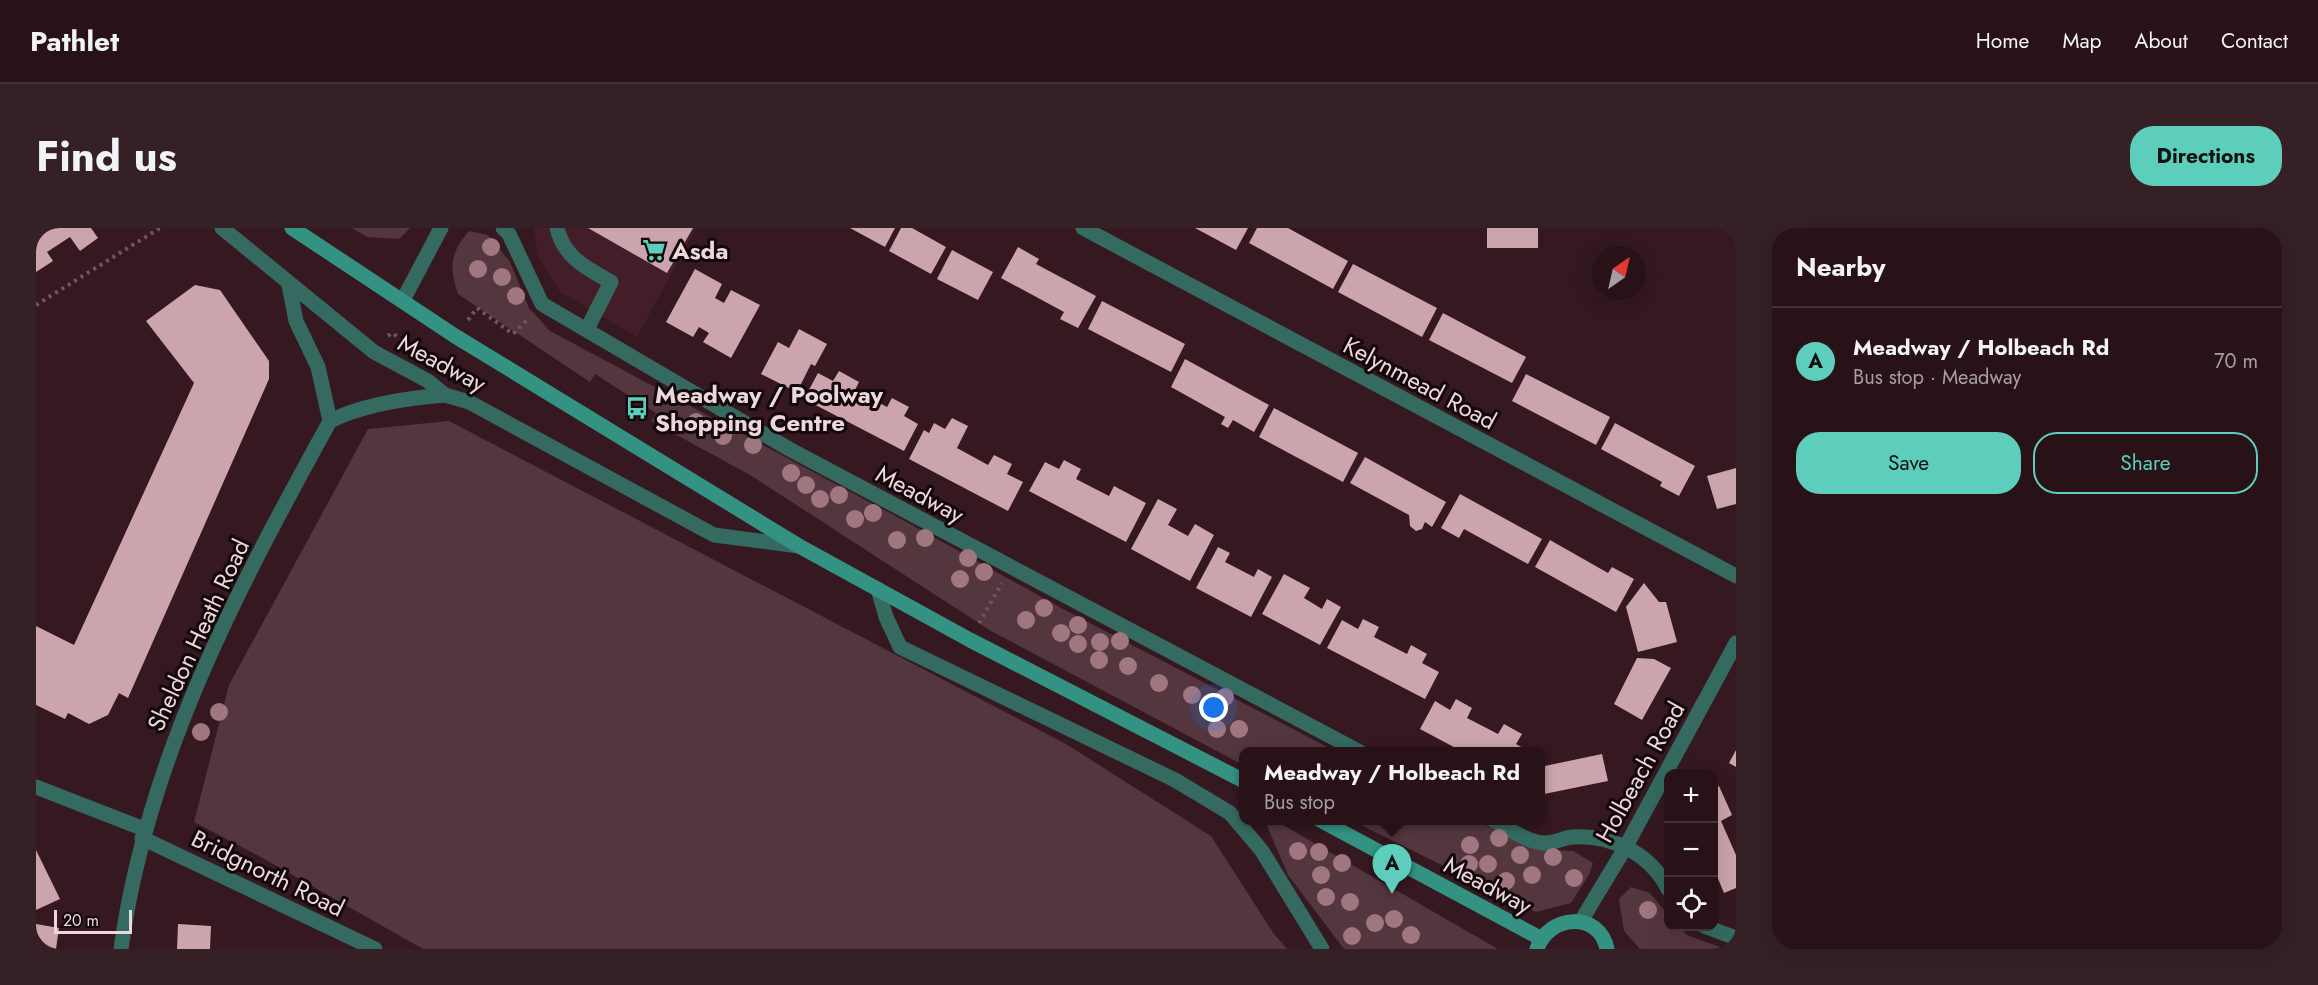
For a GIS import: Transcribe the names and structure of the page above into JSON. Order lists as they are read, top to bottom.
{
  "streets": {
    "street": [
      "Meadway",
      "Kelynmead Road",
      "Sheldon Heath Road",
      "Holbeach Road",
      "Bridgnorth Road"
    ]
  },
  "crossings": [
    ["Meadway", "Holbeach Road"],
    ["Sheldon Heath Road", "Bridgnorth Road"]
  ],
  "places": {
    "supermarket": ["Asda"],
    "bus stop": ["Meadway / Poolway Shopping Centre"]
  },
  "scale_bar": "20 m",
  "north": "top right",
  "page": {
    "header": "Pathlet",
    "nav": [
      "Home",
      "Map",
      "About",
      "Contact"
    ],
    "title": "Find us",
    "buttons": [
      "Directions",
      ["Save", "Share"]
    ],
    "heading": "Nearby",
    "list": [
      {
        "mark": "A",
        "name": "Meadway / Holbeach Rd",
        "note": "Bus stop · Meadway",
        "value": "70 m"
      }
    ],
    "popup": ["Meadway / Holbeach Rd", "Bus stop"],
    "map_buttons": ["+", "−"],
    "pins": "A",
    "scale": "20 m"
  }
}
